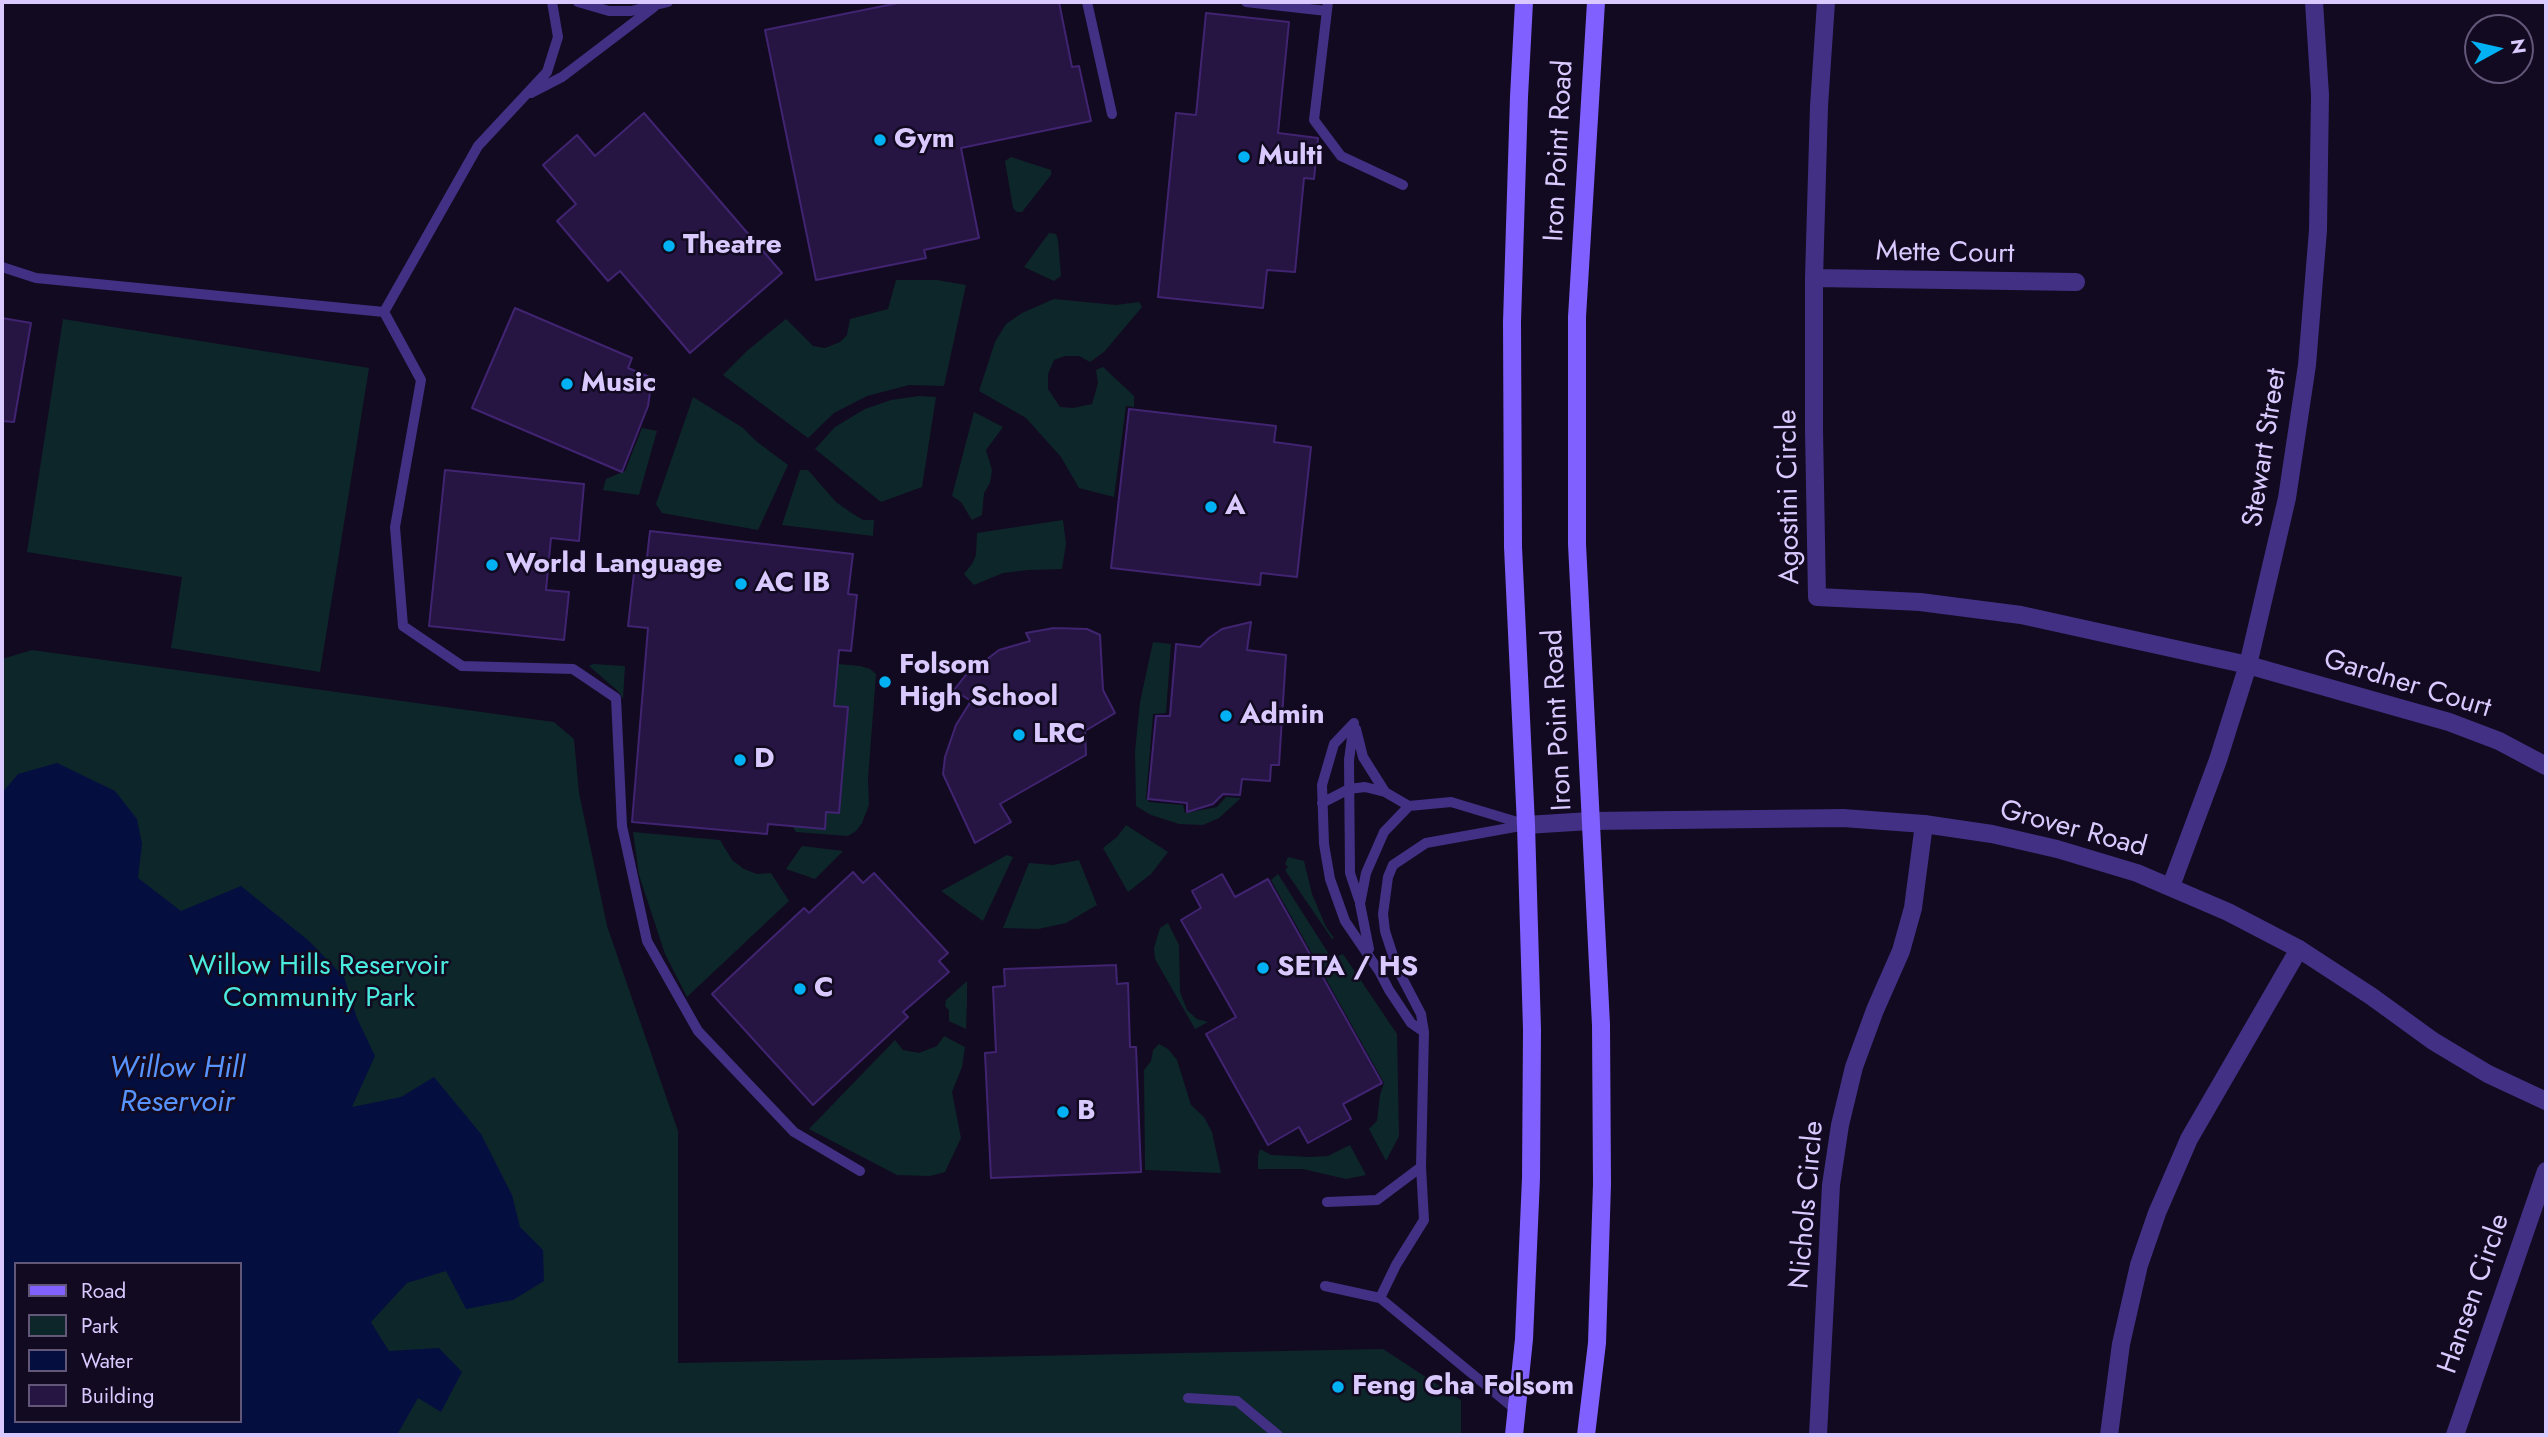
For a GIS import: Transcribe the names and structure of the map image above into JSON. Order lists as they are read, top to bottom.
{
  "streets": {
    "main road": ["Iron Point Road"],
    "street": [
      "Mette Court",
      "Stewart Street",
      "Agostini Circle",
      "Gardner Court",
      "Grover Road",
      "Nichols Circle",
      "Hansen Circle"
    ]
  },
  "crossings": [
    ["Iron Point Road", "Grover Road"],
    ["Mette Court", "Agostini Circle"],
    ["Stewart Street", "Agostini Circle"],
    ["Stewart Street", "Gardner Court"],
    ["Stewart Street", "Grover Road"],
    ["Agostini Circle", "Gardner Court"],
    ["Grover Road", "Nichols Circle"]
  ],
  "water": ["Willow Hill Reservoir"],
  "parks": ["Willow Hills Reservoir Community Park"],
  "places": [
    "Gym",
    "Multi",
    "Theatre",
    "Music",
    "A",
    "World Language",
    "AC IB",
    "Folsom High School",
    "Admin",
    "LRC",
    "D",
    "SETA / HS",
    "C",
    "B",
    "Feng Cha Folsom"
  ],
  "legend": [
    "Road",
    "Park",
    "Water",
    "Building"
  ],
  "north": "right"
}
